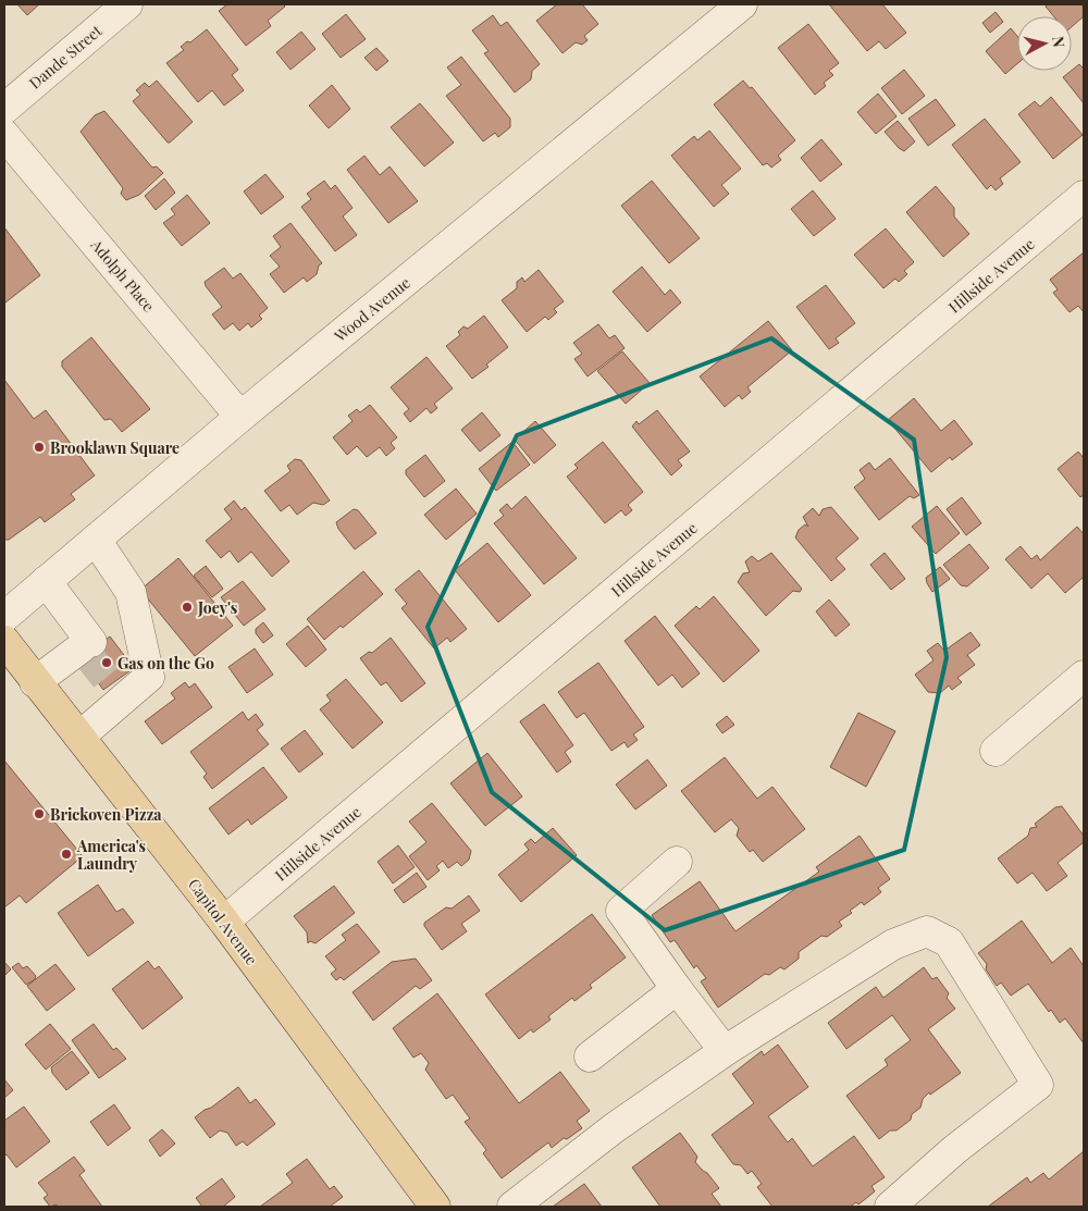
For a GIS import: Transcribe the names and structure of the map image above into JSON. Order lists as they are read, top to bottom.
{
  "streets": {
    "main road": ["Capitol Avenue"],
    "street": [
      "Dande Street",
      "Adolph Place",
      "Hillside Avenue",
      "Wood Avenue"
    ]
  },
  "crossings": [
    ["Adolph Place", "Wood Avenue"],
    ["Hillside Avenue", "Capitol Avenue"]
  ],
  "places": [
    "Brooklawn Square",
    "Joey's",
    "Gas on the Go",
    "Brickoven Pizza",
    "America's Laundry"
  ],
  "north": "right"
}
